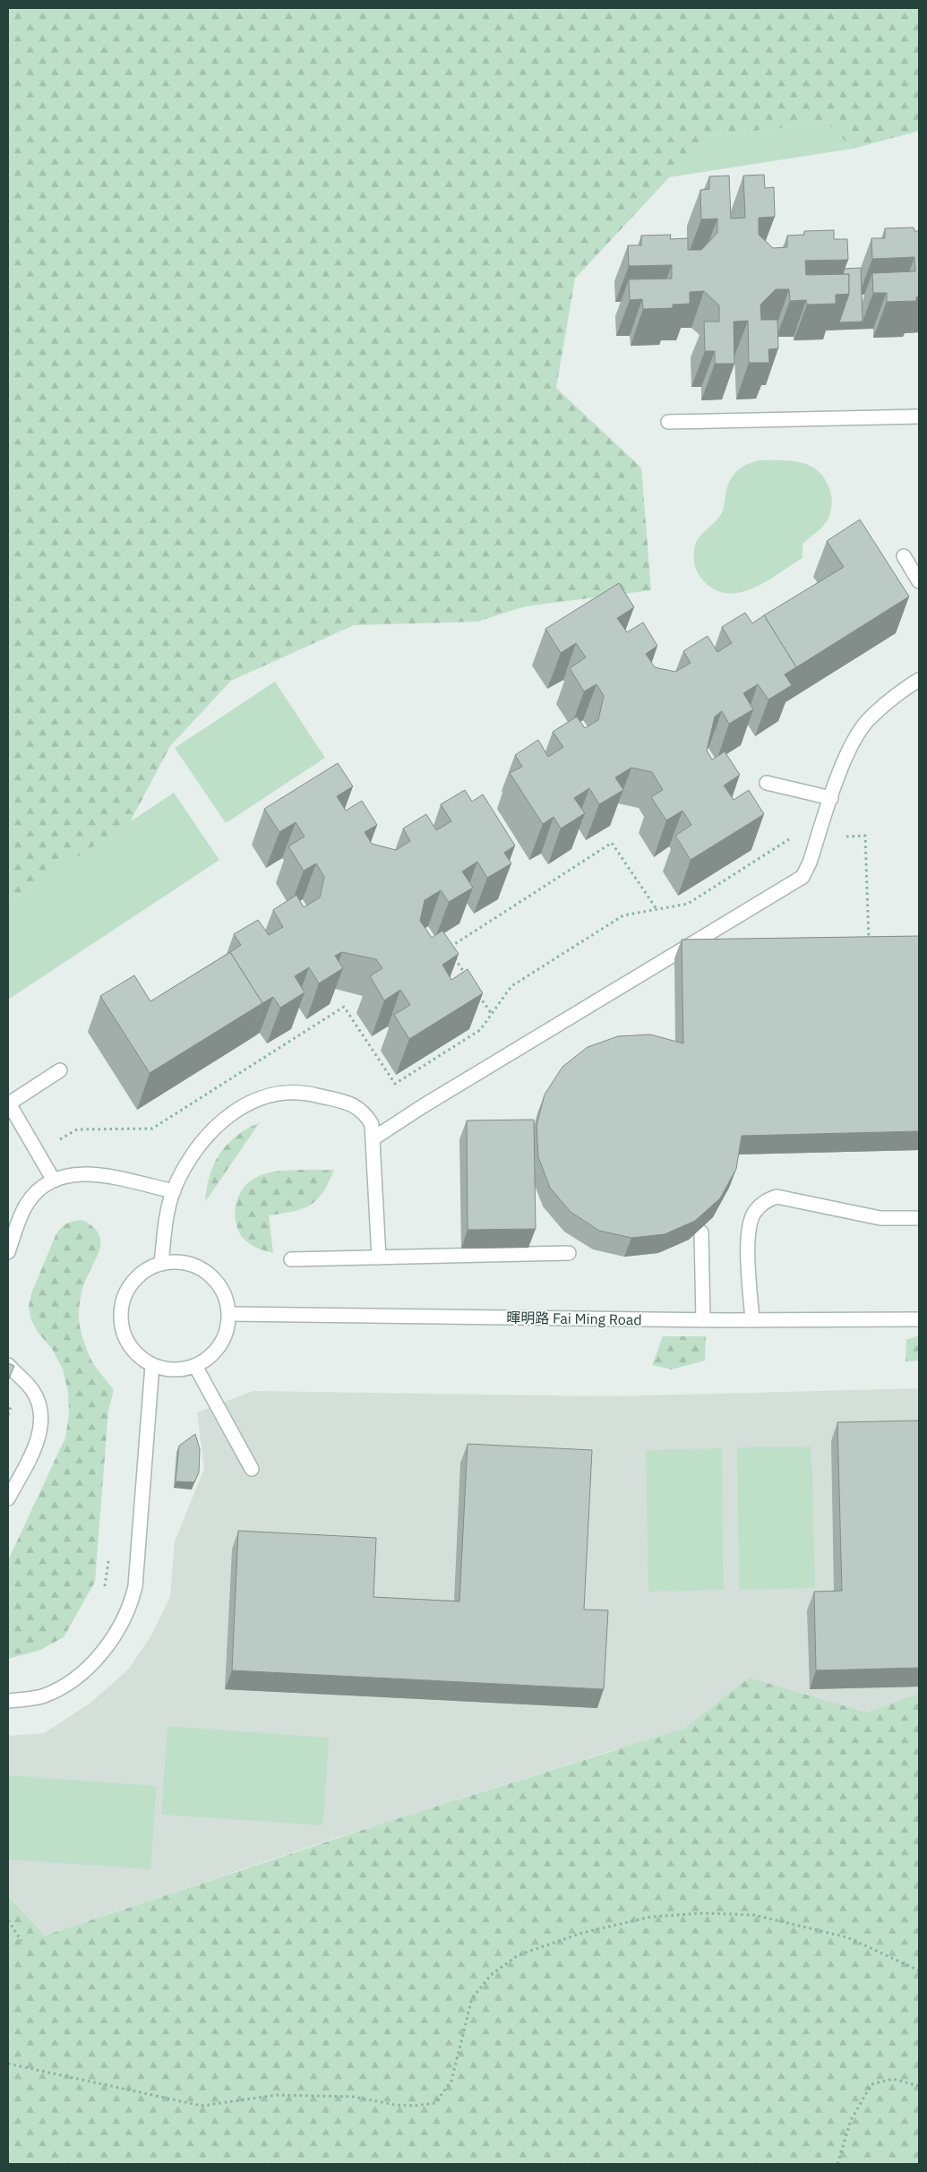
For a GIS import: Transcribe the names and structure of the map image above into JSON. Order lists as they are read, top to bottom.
{
  "streets": {
    "street": ["暉明路 Fai Ming Road"]
  }
}
